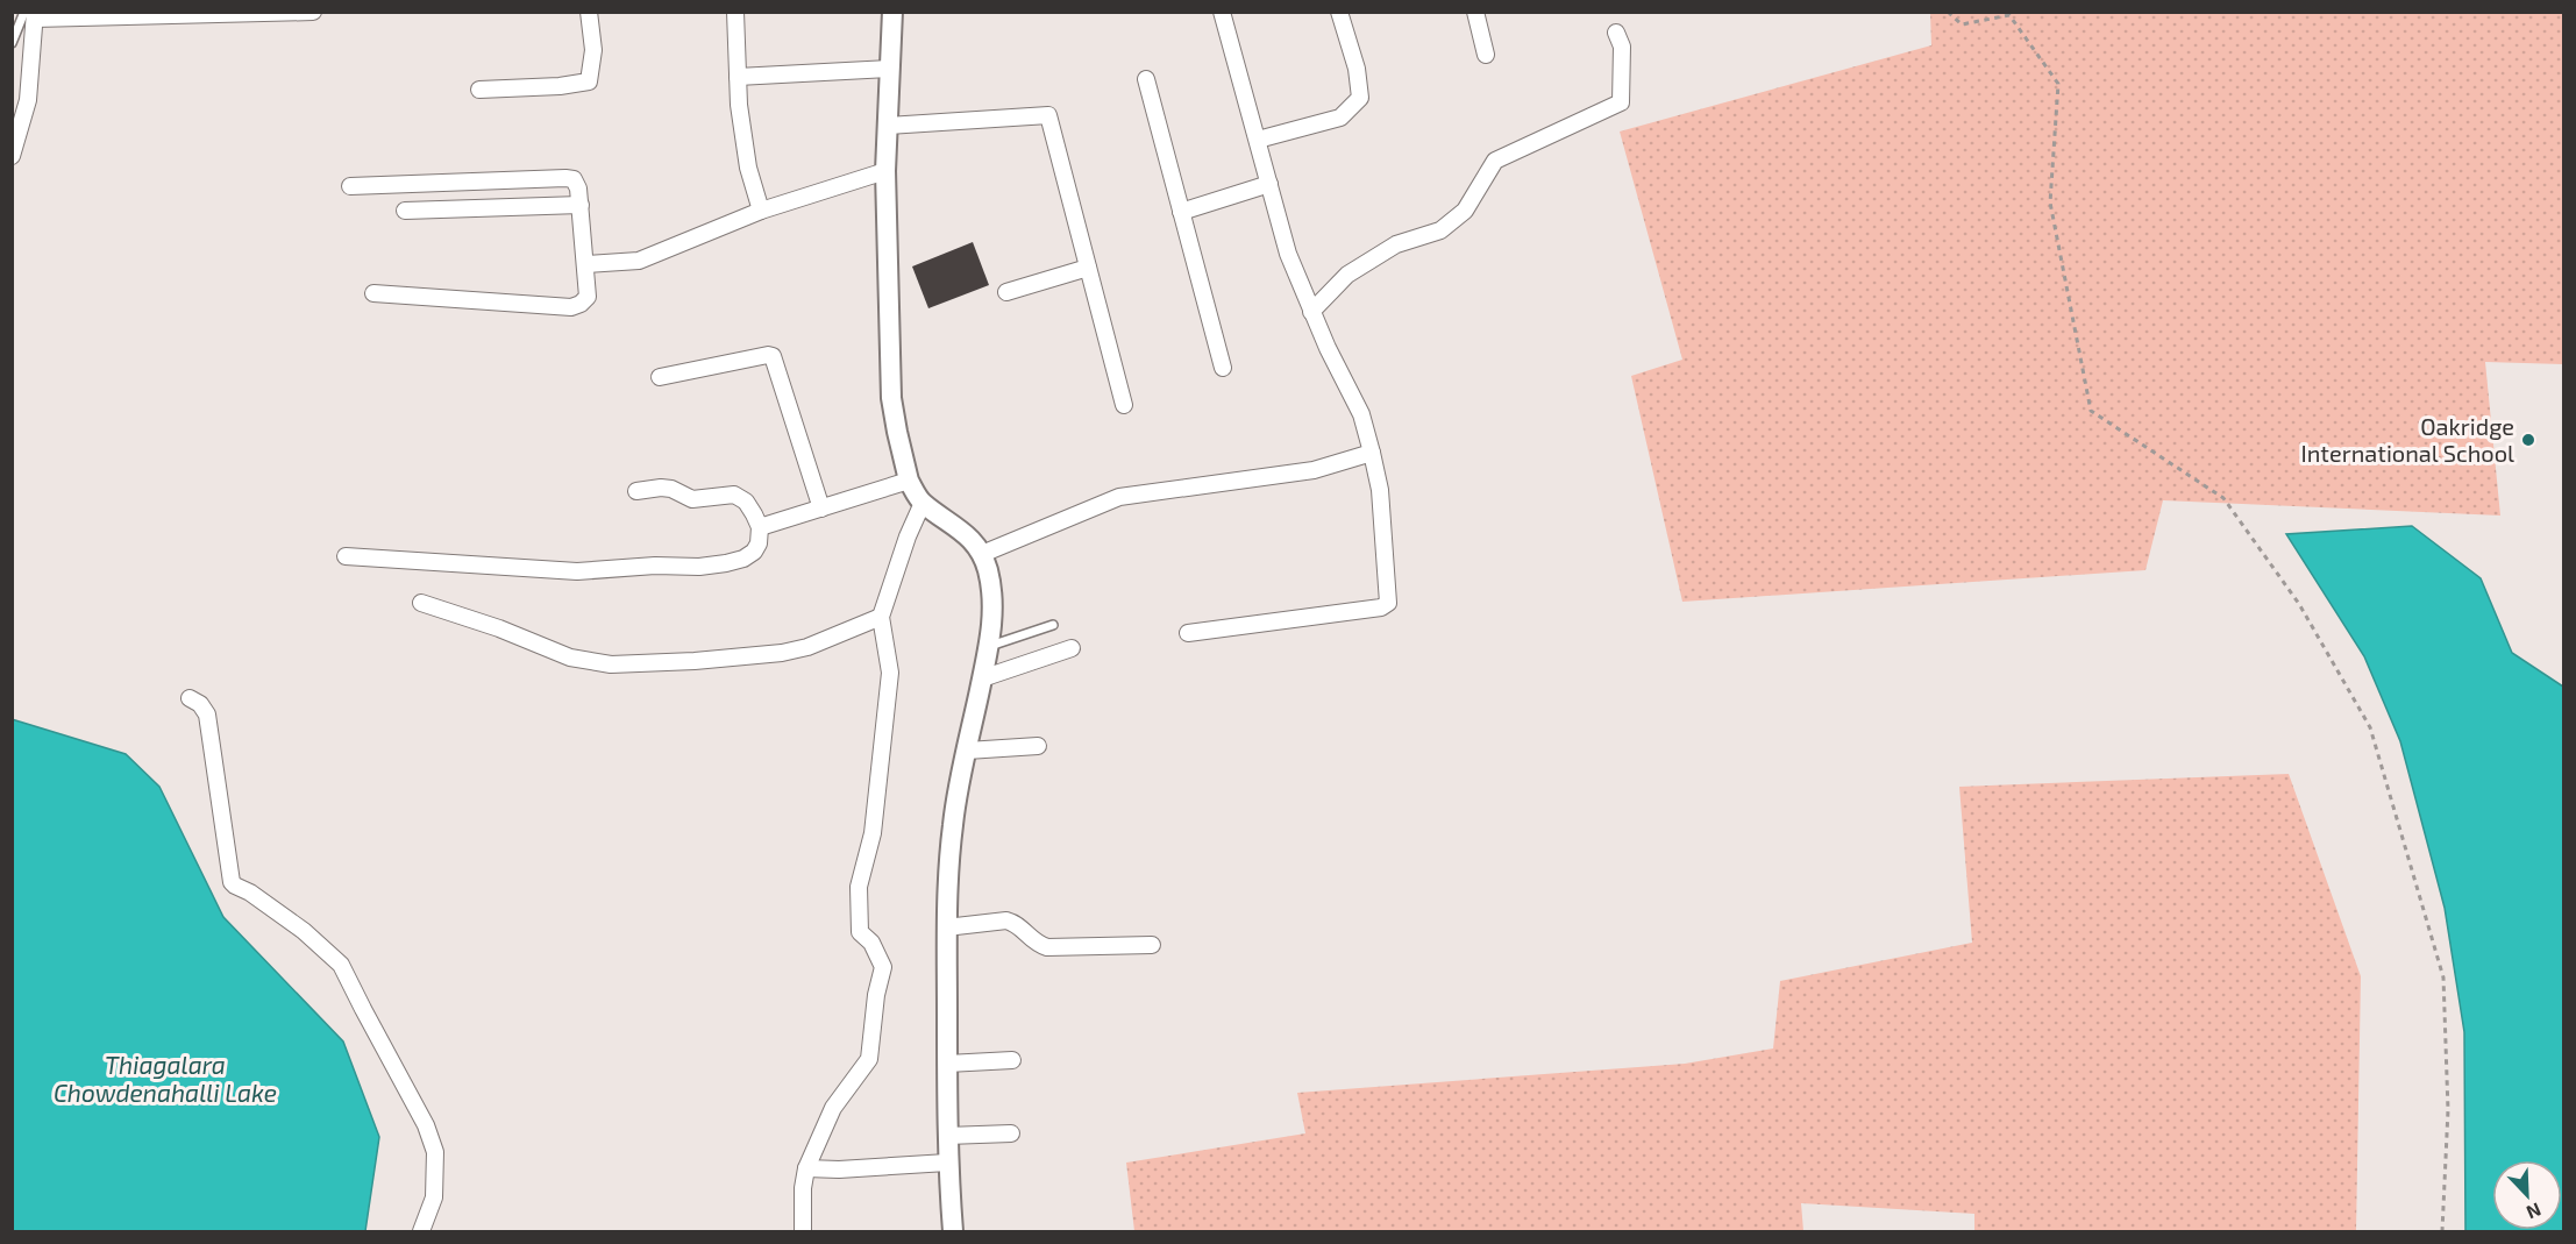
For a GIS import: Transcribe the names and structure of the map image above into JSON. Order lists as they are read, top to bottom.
{
  "water": ["Thiagalara Chowdenahalli Lake"],
  "places": ["Oakridge International School"],
  "north": "bottom right"
}
